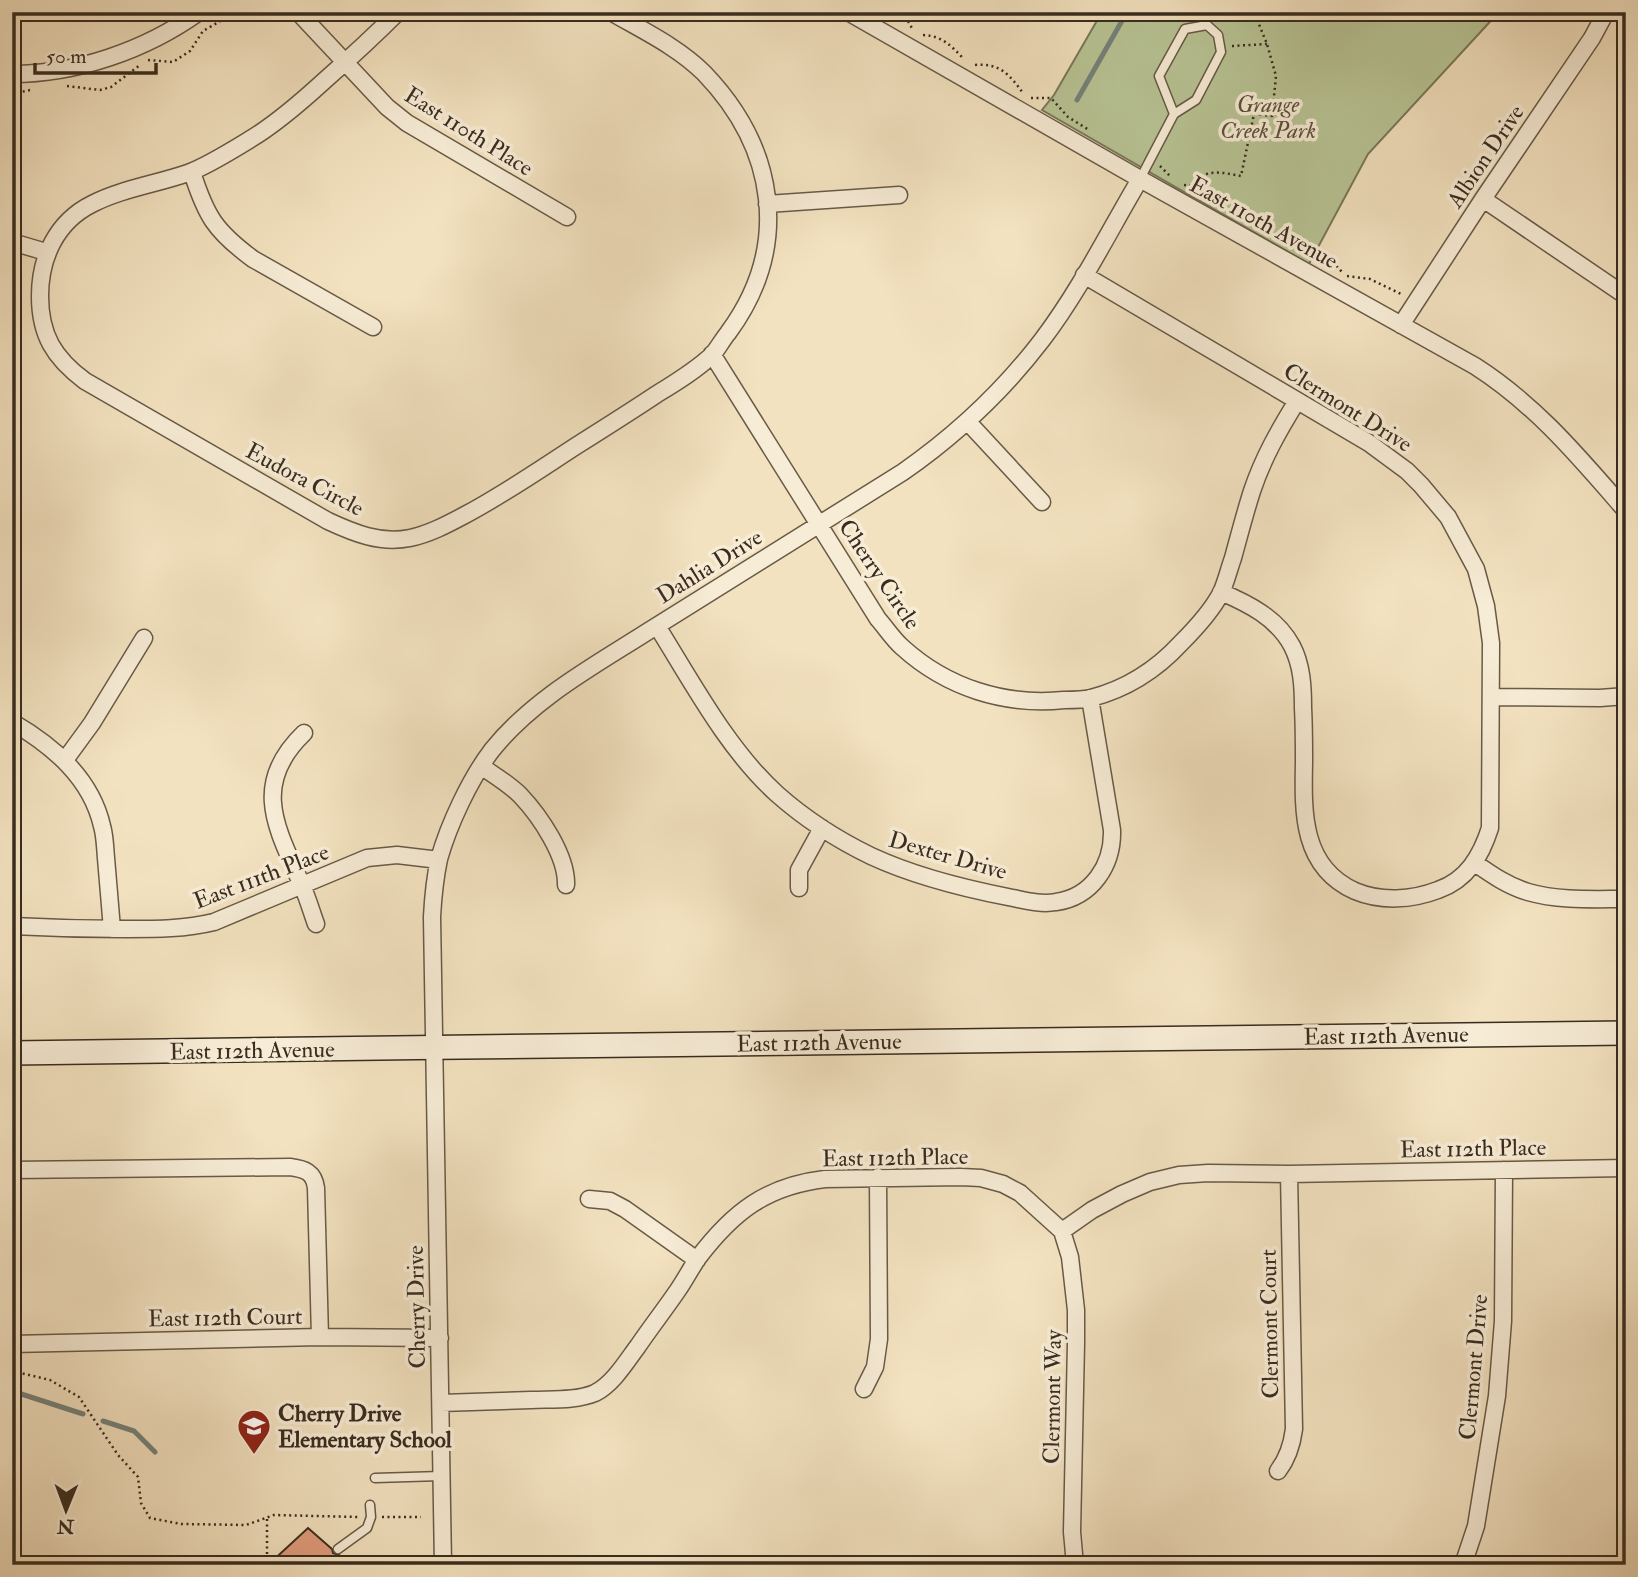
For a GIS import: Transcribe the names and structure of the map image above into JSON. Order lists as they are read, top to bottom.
{
  "streets": {
    "street": [
      "East 110th Place",
      "Albion Drive",
      "East 110th Avenue",
      "Clermont Drive",
      "Eudora Circle",
      "Dahlia Drive",
      "Cherry Circle",
      "Dexter Drive",
      "East 111th Place",
      "East 112th Avenue",
      "East 112th Place",
      "Cherry Drive",
      "East 112th Court",
      "Clermont Court",
      "Clermont Way"
    ]
  },
  "crossings": [
    ["East 110th Place", "Eudora Circle"],
    ["Albion Drive", "East 110th Avenue"],
    ["East 110th Avenue", "Dahlia Drive"],
    ["Clermont Drive", "Dahlia Drive"],
    ["Clermont Drive", "Cherry Circle"],
    ["Clermont Drive", "East 112th Place"],
    ["Eudora Circle", "Cherry Circle"],
    ["Dahlia Drive", "Cherry Circle"],
    ["Dahlia Drive", "Dexter Drive"],
    ["Dahlia Drive", "East 111th Place"],
    ["Dahlia Drive", "East 112th Avenue"],
    ["Dahlia Drive", "Cherry Drive"],
    ["Cherry Circle", "Dexter Drive"],
    ["East 112th Avenue", "Cherry Drive"],
    ["East 112th Place", "Cherry Drive"],
    ["East 112th Place", "Clermont Court"],
    ["East 112th Place", "Clermont Way"],
    ["Cherry Drive", "East 112th Court"]
  ],
  "parks": ["Grange Creek Park"],
  "places": {
    "school or university": ["Cherry Drive Elementary School"]
  },
  "scale_bar": "50 m",
  "north": "bottom"
}
